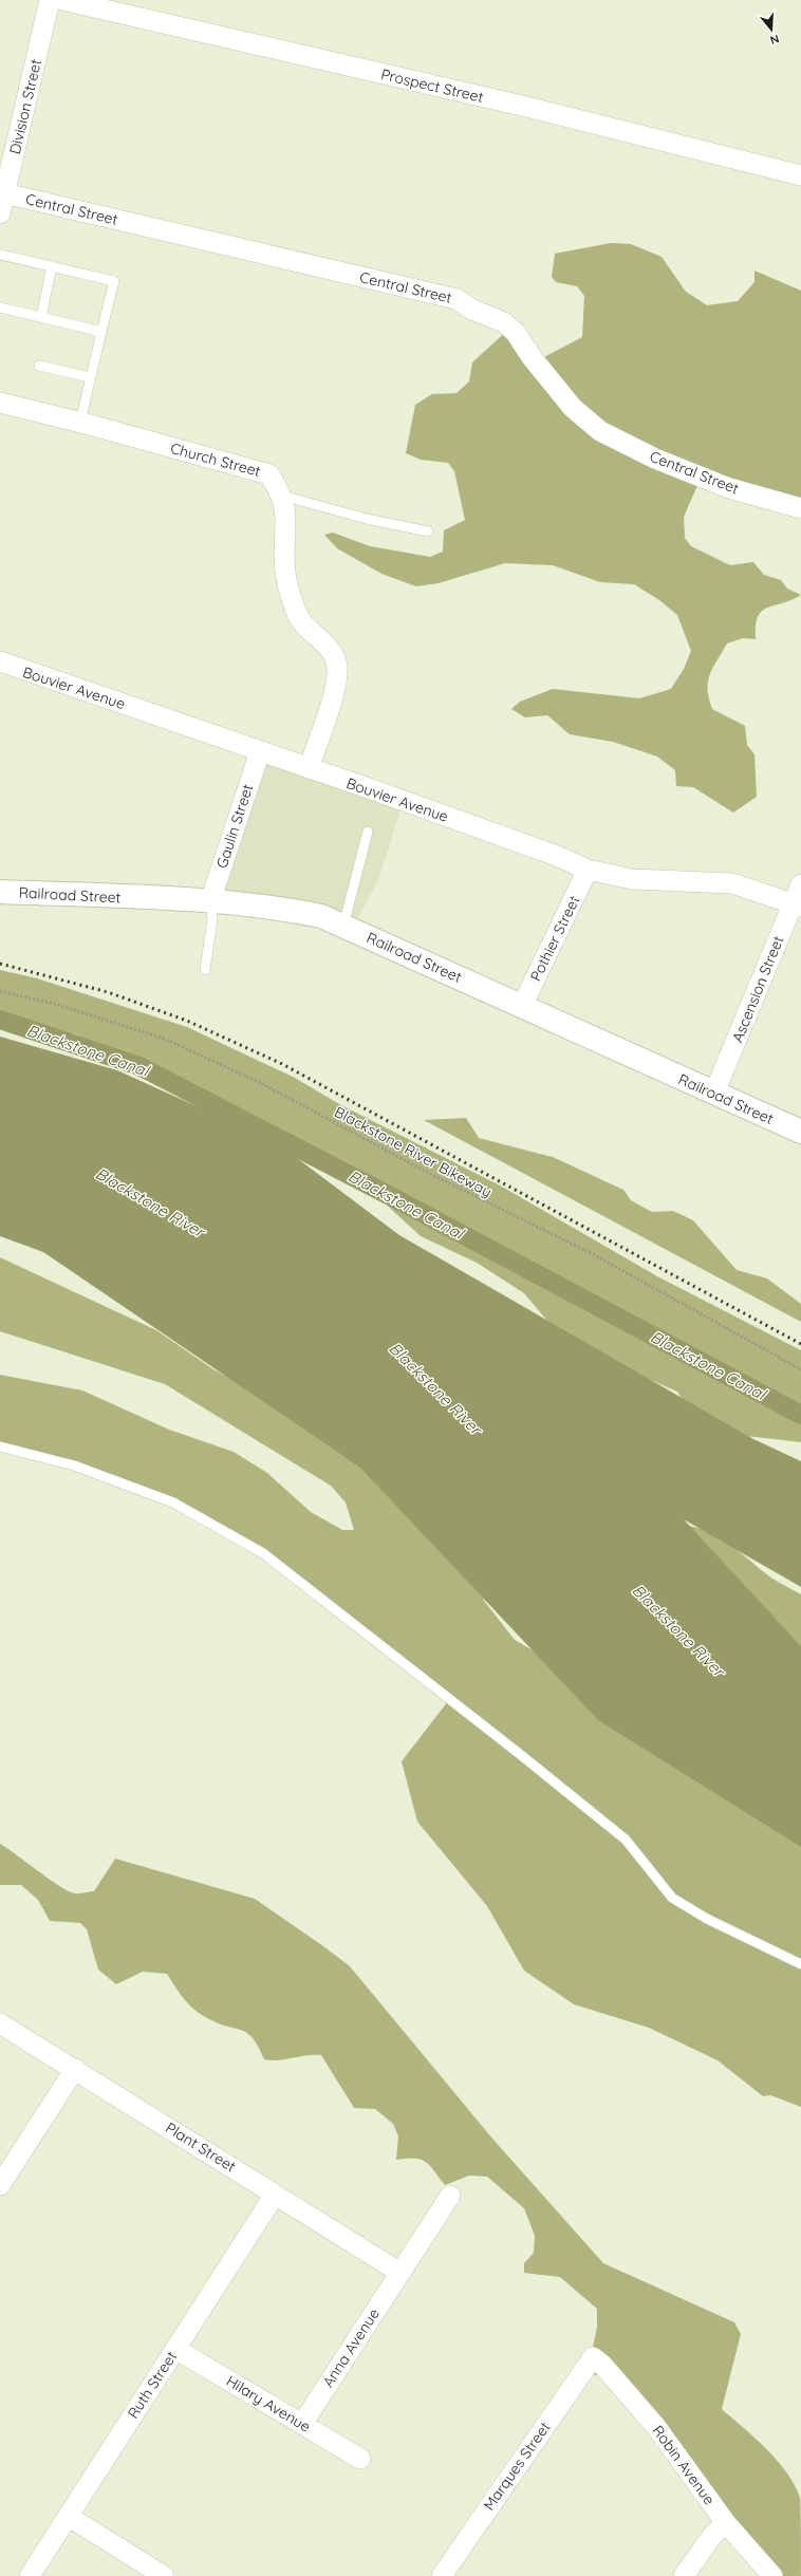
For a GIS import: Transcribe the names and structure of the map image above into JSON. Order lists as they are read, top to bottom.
{
  "streets": {
    "street": [
      "Prospect Street",
      "Division Street",
      "Central Street",
      "Church Street",
      "Bouvier Avenue",
      "Gaulin Street",
      "Railroad Street",
      "Pothier Street",
      "Ascension Street",
      "Plant Street",
      "Anna Avenue",
      "Ruth Street",
      "Hilary Avenue",
      "Robin Avenue",
      "Marques Street"
    ],
    "path": ["Blackstone River Bikeway"]
  },
  "crossings": [
    ["Division Street", "Central Street"],
    ["Church Street", "Bouvier Avenue"],
    ["Bouvier Avenue", "Gaulin Street"],
    ["Bouvier Avenue", "Pothier Street"],
    ["Bouvier Avenue", "Ascension Street"],
    ["Gaulin Street", "Railroad Street"],
    ["Railroad Street", "Pothier Street"],
    ["Railroad Street", "Ascension Street"],
    ["Plant Street", "Anna Avenue"],
    ["Plant Street", "Ruth Street"],
    ["Anna Avenue", "Hilary Avenue"],
    ["Ruth Street", "Hilary Avenue"],
    ["Robin Avenue", "Marques Street"]
  ],
  "water": ["Blackstone Canal", "Blackstone River"],
  "north": "bottom"
}
